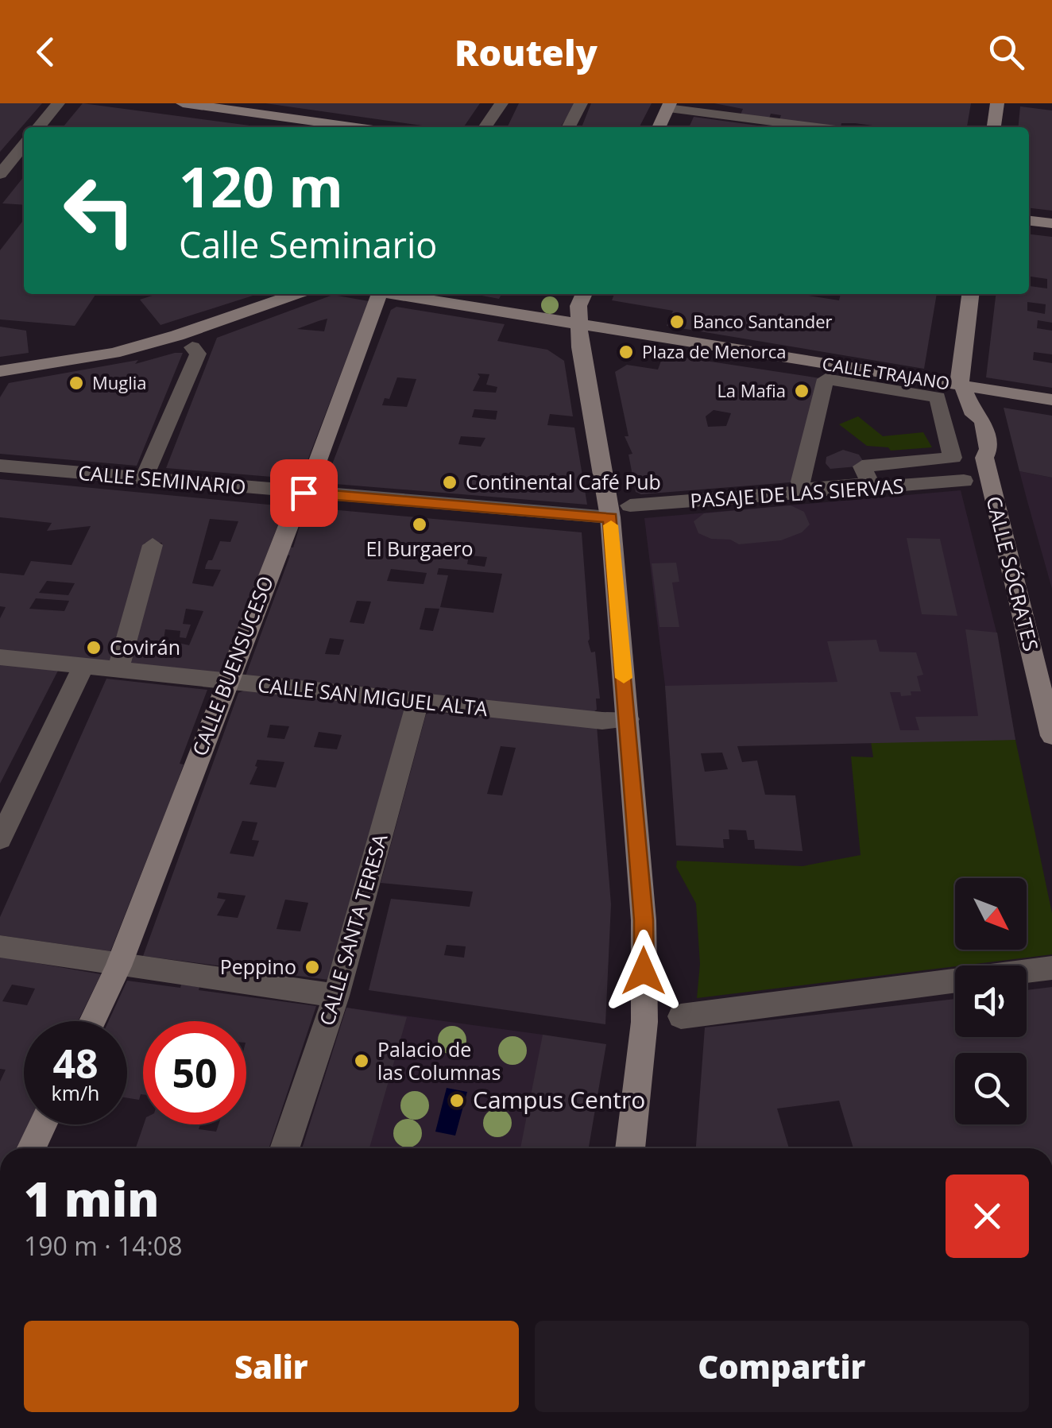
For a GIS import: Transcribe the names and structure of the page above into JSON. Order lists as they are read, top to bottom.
{
  "streets": {
    "street": [
      "CALLE TRAJANO",
      "CALLE SEMINARIO",
      "PASAJE DE LAS SIERVAS",
      "CALLE SÓCRATES",
      "CALLE BUENSUCESO",
      "CALLE SAN MIGUEL ALTA",
      "CALLE SANTA TERESA"
    ]
  },
  "crossings": [
    ["CALLE TRAJANO", "CALLE SÓCRATES"],
    ["CALLE SEMINARIO", "PASAJE DE LAS SIERVAS"],
    ["CALLE SEMINARIO", "CALLE BUENSUCESO"],
    ["CALLE BUENSUCESO", "CALLE SAN MIGUEL ALTA"],
    ["CALLE SAN MIGUEL ALTA", "CALLE SANTA TERESA"]
  ],
  "places": [
    "Banco Santander",
    "Plaza de Menorca",
    "Muglia",
    "La Mafia",
    "Continental Café Pub",
    "El Burgaero",
    "Covirán",
    "Peppino",
    "Palacio de las Columnas",
    "Campus Centro"
  ],
  "north": "bottom right",
  "page": {
    "header": "Routely",
    "turn": ["120 m", "Calle Seminario"],
    "speed": "48 km/h",
    "limit": "50",
    "heading": ["1 min", "190 m · 14:08"],
    "buttons": ["Salir", "Compartir"]
  }
}
